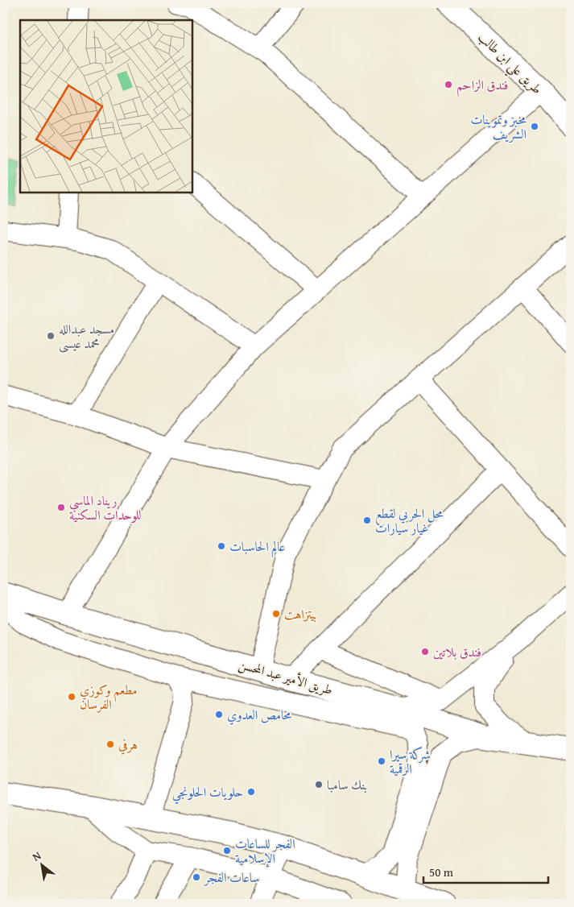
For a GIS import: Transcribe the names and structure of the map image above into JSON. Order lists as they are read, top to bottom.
{
  "streets": {
    "main road": ["طريق علي ابن طالب", "طريق الأمير عبد المحسن"]
  },
  "places": [
    "فندق الزاحم",
    "مخبز وتموينات الشريف",
    "مسجد عبدالله محمد عيسى",
    "ريناد الماسي للوحدات السكنية",
    "محل الحربي لقطع غيار سيارات",
    "عالم الحاسبات",
    "بيتزاهت",
    "فندق بلاتين",
    "مطعم وكوزي الفرسان",
    "محامص العدوي",
    "هرفي",
    "شركة سيرا الرقمية",
    "بنك سامبا",
    "حلويات الحلونجي",
    "الفجر للساعات الإسلامية",
    "ساعات الفجر"
  ],
  "scale_bar": "50 m",
  "north": "top left"
}
